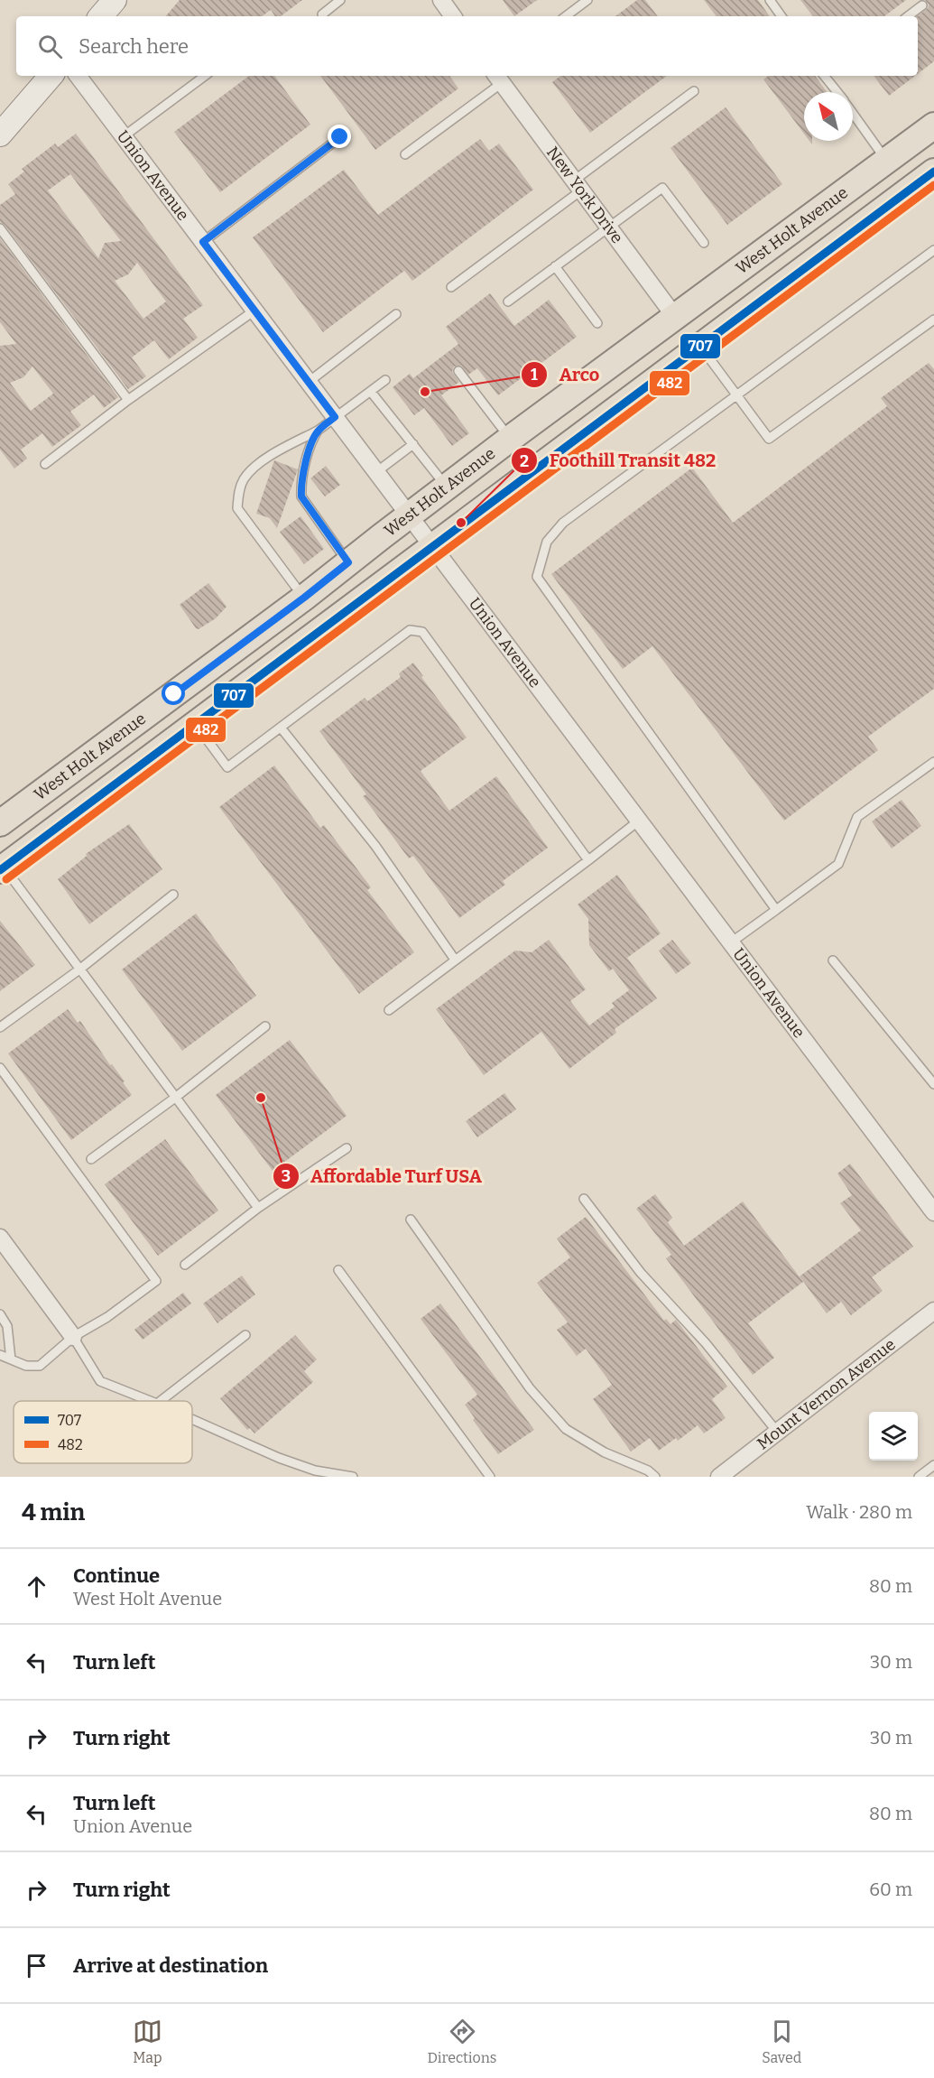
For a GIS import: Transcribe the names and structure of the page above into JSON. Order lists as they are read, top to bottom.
{
  "streets": {
    "main road": ["West Holt Avenue"],
    "street": ["Union Avenue", "New York Drive", "Mount Vernon Avenue"]
  },
  "crossings": [
    ["Union Avenue", "West Holt Avenue"],
    ["New York Drive", "West Holt Avenue"]
  ],
  "places": ["Arco", "Foothill Transit 482", "Affordable Turf USA"],
  "lines": ["transit line 707", "transit line 482"],
  "legend": ["707", "482"],
  "north": "top left",
  "page": {
    "search": "Search here",
    "heading": ["4 min", "Walk · 280 m"],
    "list": [
      ["Continue", "West Holt Avenue", "80 m"],
      ["Turn left", "30 m"],
      ["Turn right", "30 m"],
      ["Turn left", "Union Avenue", "80 m"],
      ["Turn right", "60 m"],
      "Arrive at destination"
    ],
    "nav": ["Map", "Directions", "Saved"]
  }
}
